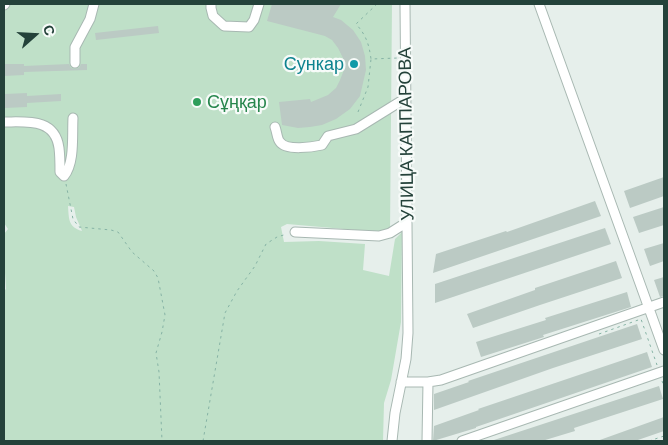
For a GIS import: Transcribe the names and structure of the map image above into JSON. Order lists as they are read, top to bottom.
{
  "streets": {
    "street": ["УЛИЦА КАППАРОВА"]
  },
  "places": ["Сункар", "Сұңқар"],
  "north": "right"
}
